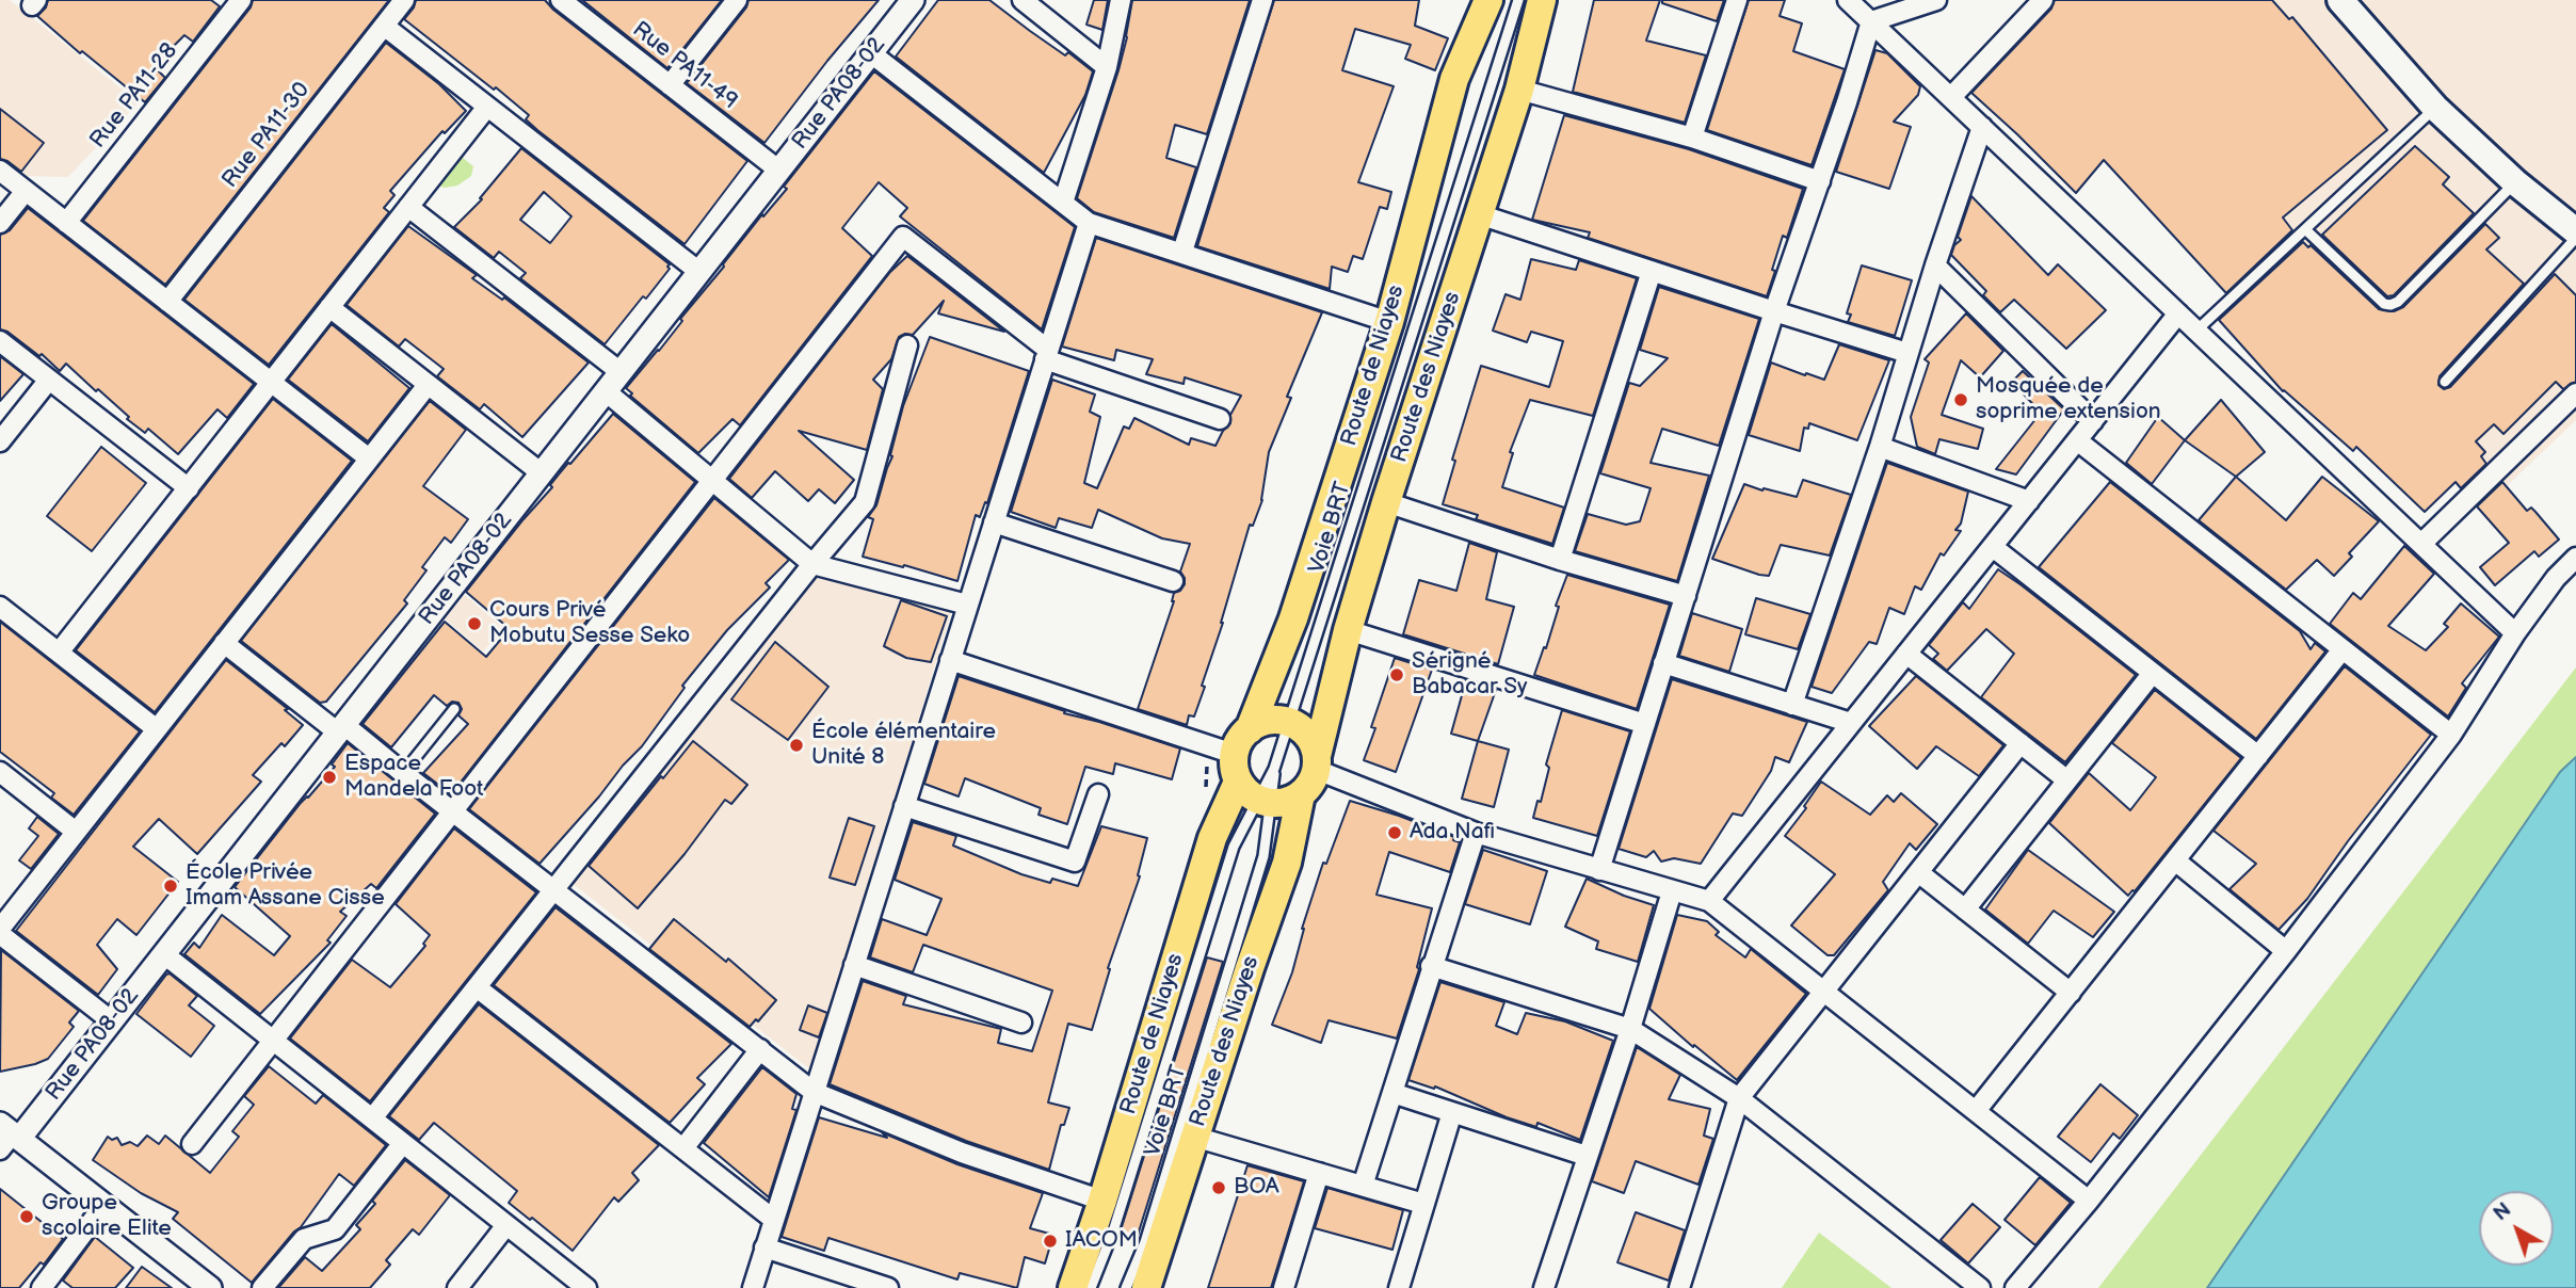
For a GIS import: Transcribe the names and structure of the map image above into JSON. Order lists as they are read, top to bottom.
{
  "streets": {
    "main road": ["Route de Niayes", "Route des Niayes"],
    "street": [
      "Rue PA11-49",
      "Rue PA08-02",
      "Rue PA11-28",
      "Rue PA11-30"
    ],
    "lane": ["Voie BRT"]
  },
  "crossings": [
    ["Rue PA11-49", "Rue PA08-02"],
    ["Route de Niayes", "Voie BRT"]
  ],
  "places": [
    "Mosquée de soprime extension",
    "Cours Privé Mobutu Sesse Seko",
    "Sérigné Babacar Sy",
    "École élémentaire Unité 8",
    "Espace Mandela Foot",
    "Ada Nafi",
    "École Privée Imam Assane Cisse",
    "BOA",
    "Groupe scolaire Elite",
    "IACOM"
  ],
  "north": "top left"
}
